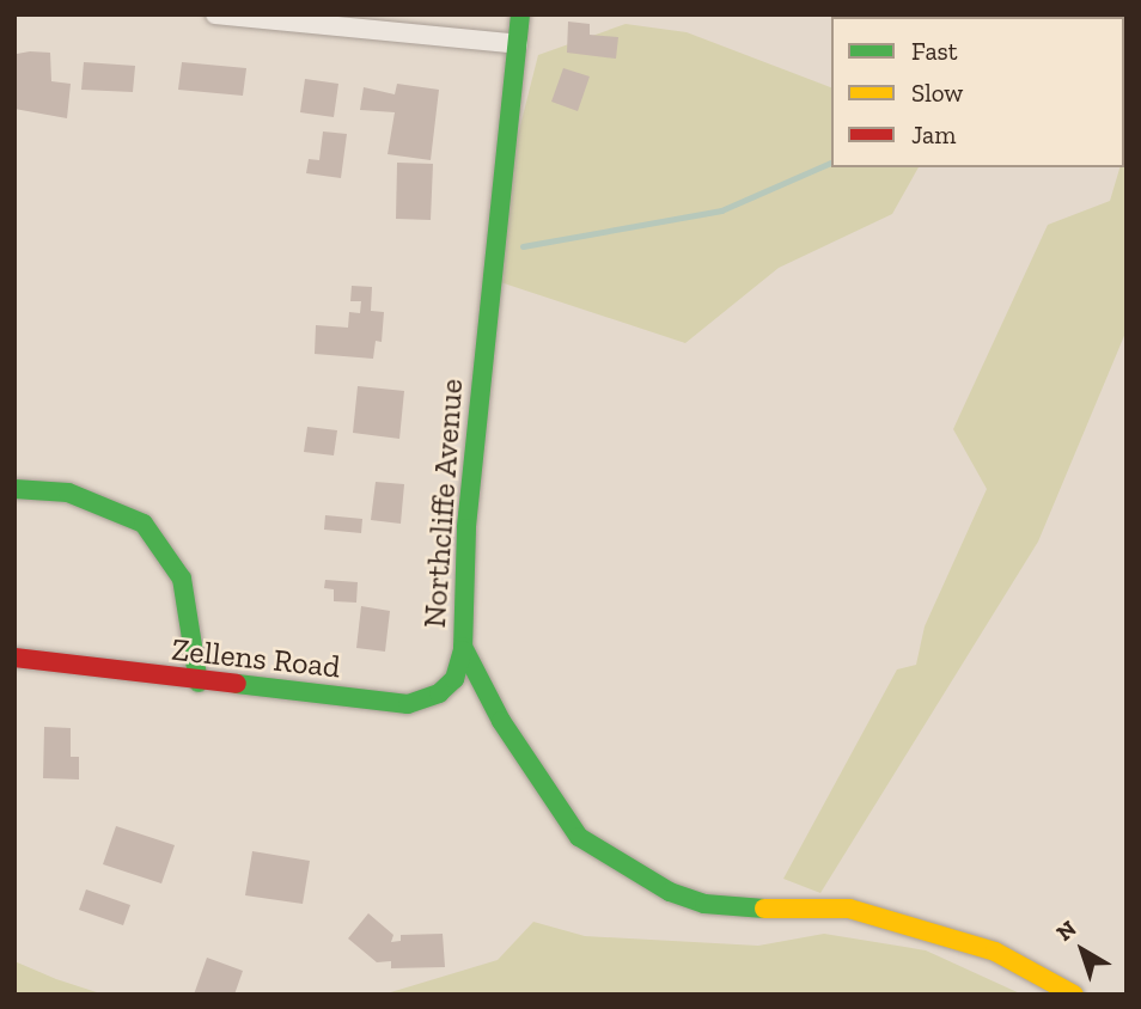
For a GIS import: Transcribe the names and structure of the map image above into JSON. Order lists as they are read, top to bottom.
{
  "streets": {
    "street": ["Northcliffe Avenue", "Zellens Road"]
  },
  "crossings": [
    ["Northcliffe Avenue", "Zellens Road"]
  ],
  "legend": ["Fast", "Slow", "Jam"],
  "north": "top left"
}
